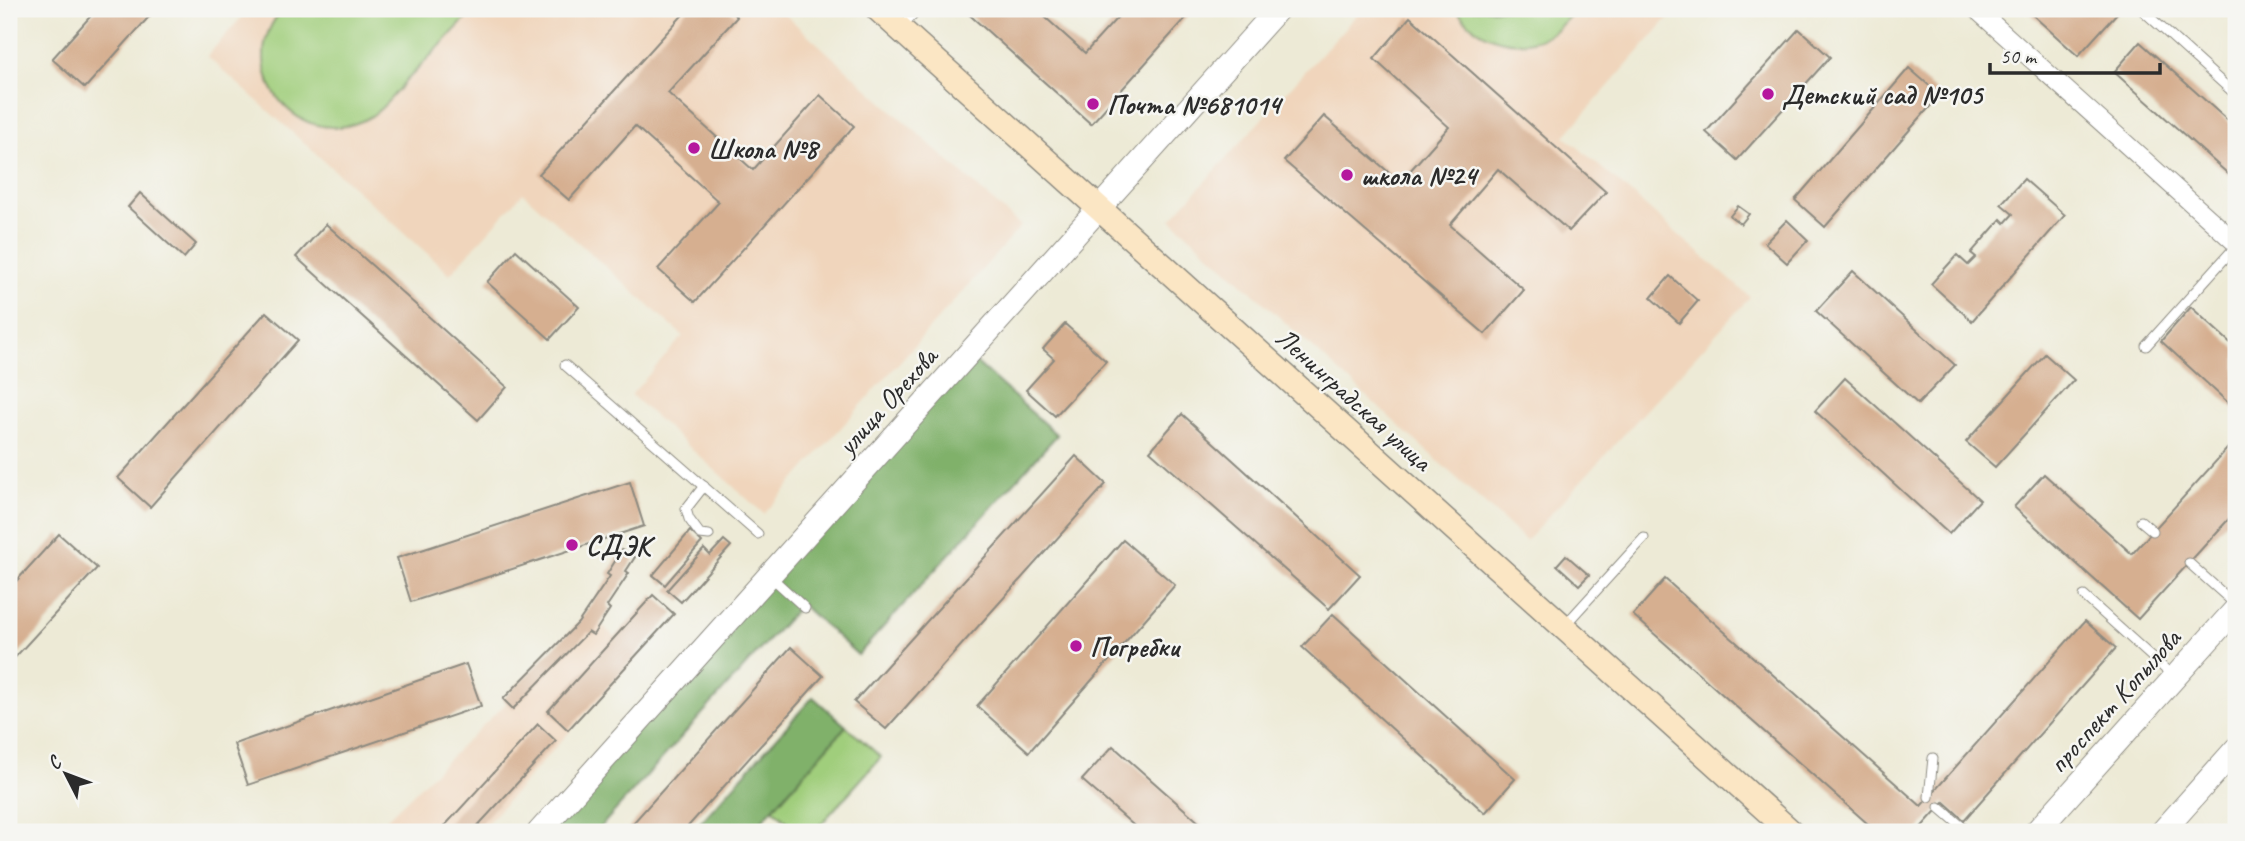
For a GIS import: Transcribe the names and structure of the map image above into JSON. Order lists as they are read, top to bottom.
{
  "streets": {
    "main road": ["Ленинградская улица"],
    "street": ["улица Орехова", "проспект Копылова"]
  },
  "crossings": [
    ["Ленинградская улица", "улица Орехова"]
  ],
  "places": [
    "Детский сад №105",
    "Почта №681014",
    "Школа №8",
    "школа №24",
    "СДЭК",
    "Погребки"
  ],
  "scale_bar": "50 m",
  "north": "top left"
}
